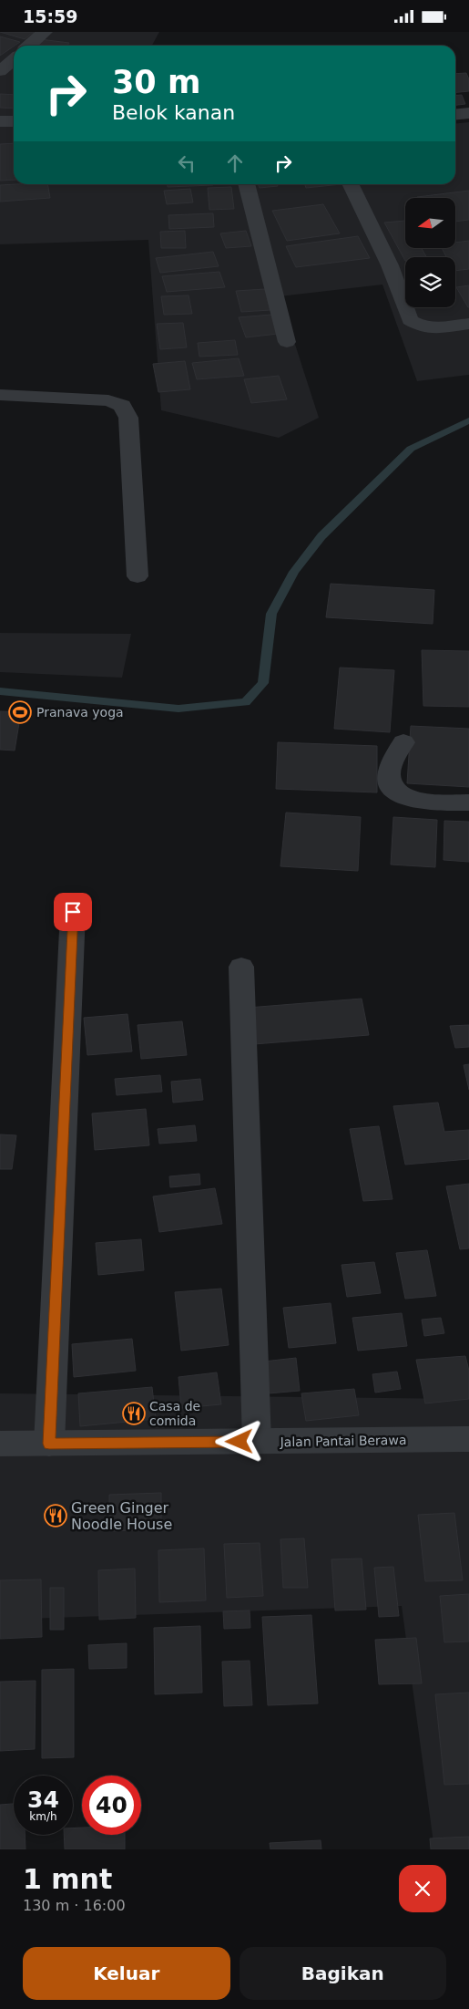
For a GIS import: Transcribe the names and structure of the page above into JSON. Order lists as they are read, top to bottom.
{
  "streets": {
    "street": ["Jalan Pantai Berawa"]
  },
  "places": {
    "sports": ["Pranava yoga"],
    "restaurant": ["Casa de comida", "Green Ginger Noodle House"]
  },
  "north": "left",
  "page": {
    "status": "15:59",
    "turn": ["30 m", "Belok kanan"],
    "speed": "34 km/h",
    "limit": "40",
    "heading": ["1 mnt", "130 m · 16:00"],
    "buttons": ["Keluar", "Bagikan"]
  }
}
